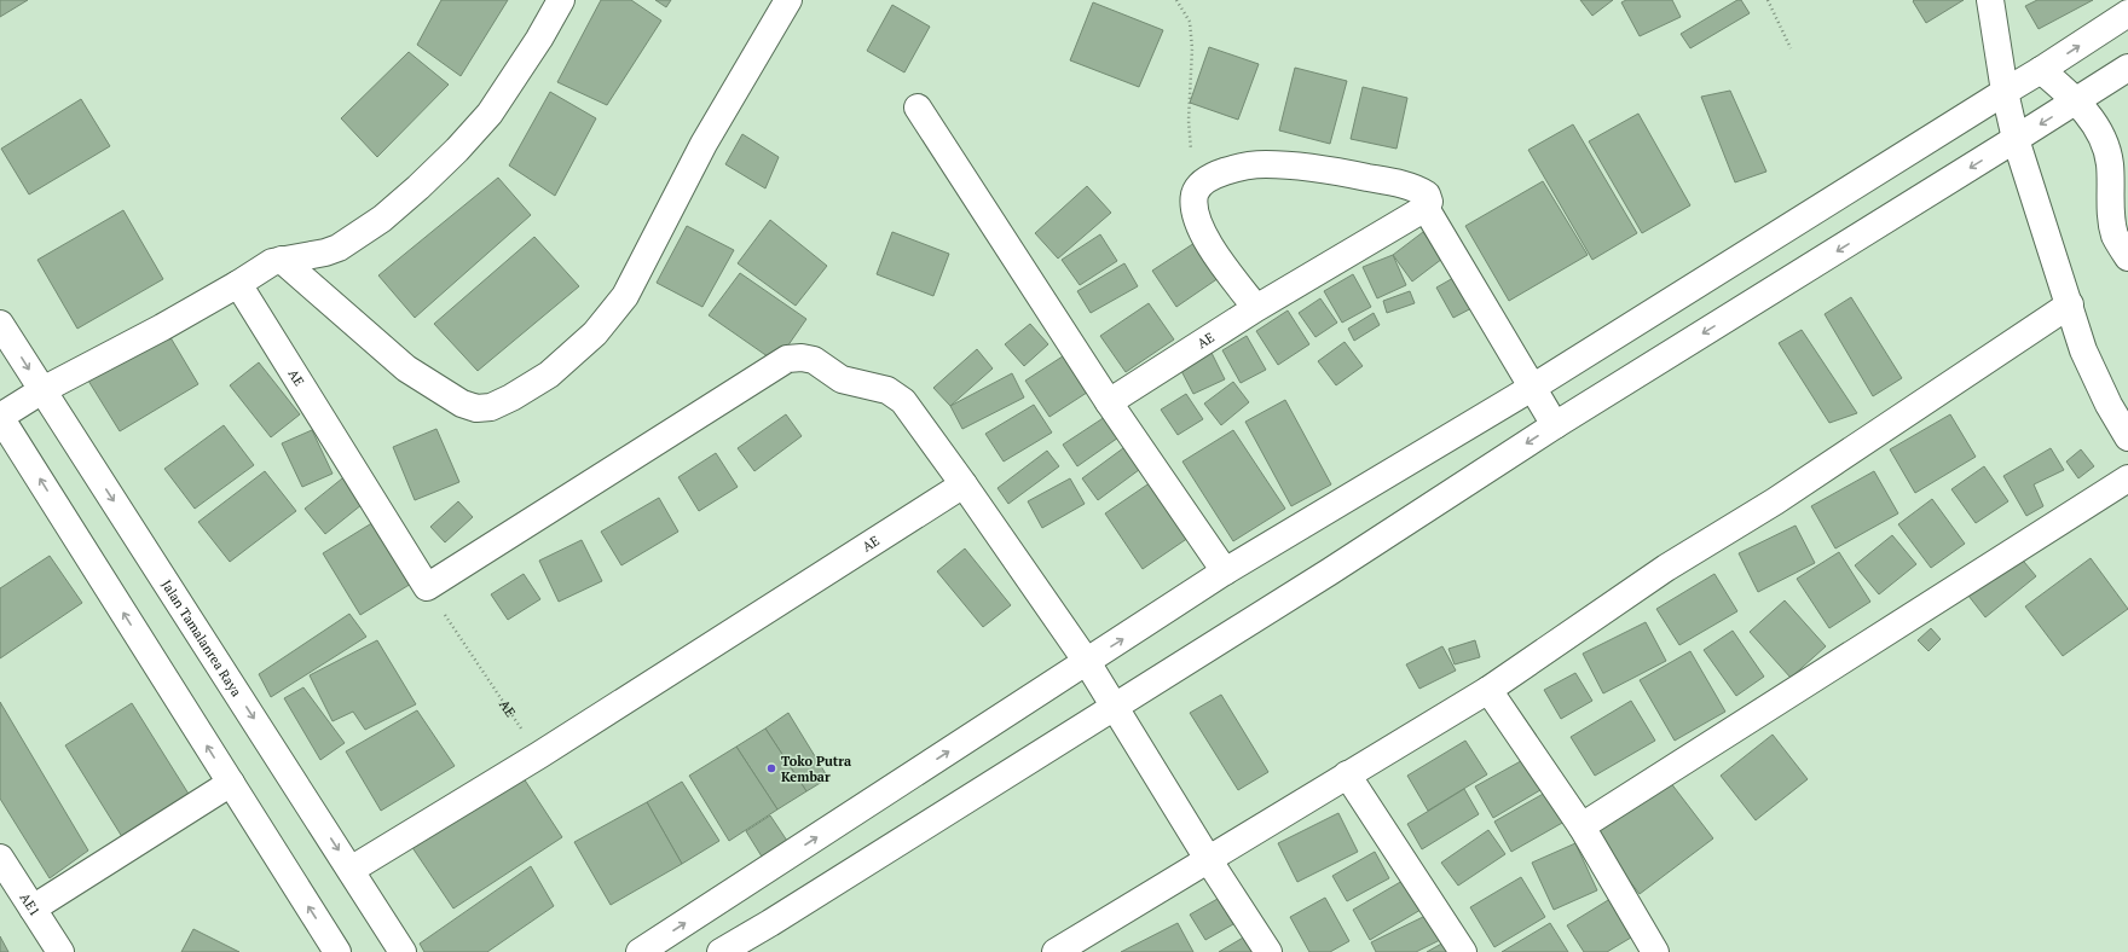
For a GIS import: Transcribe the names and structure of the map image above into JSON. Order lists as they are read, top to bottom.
{
  "streets": {
    "street": ["AE", "Jalan Tamalanrea Raya", "AE1"]
  },
  "places": ["Toko Putra Kembar"]
}
